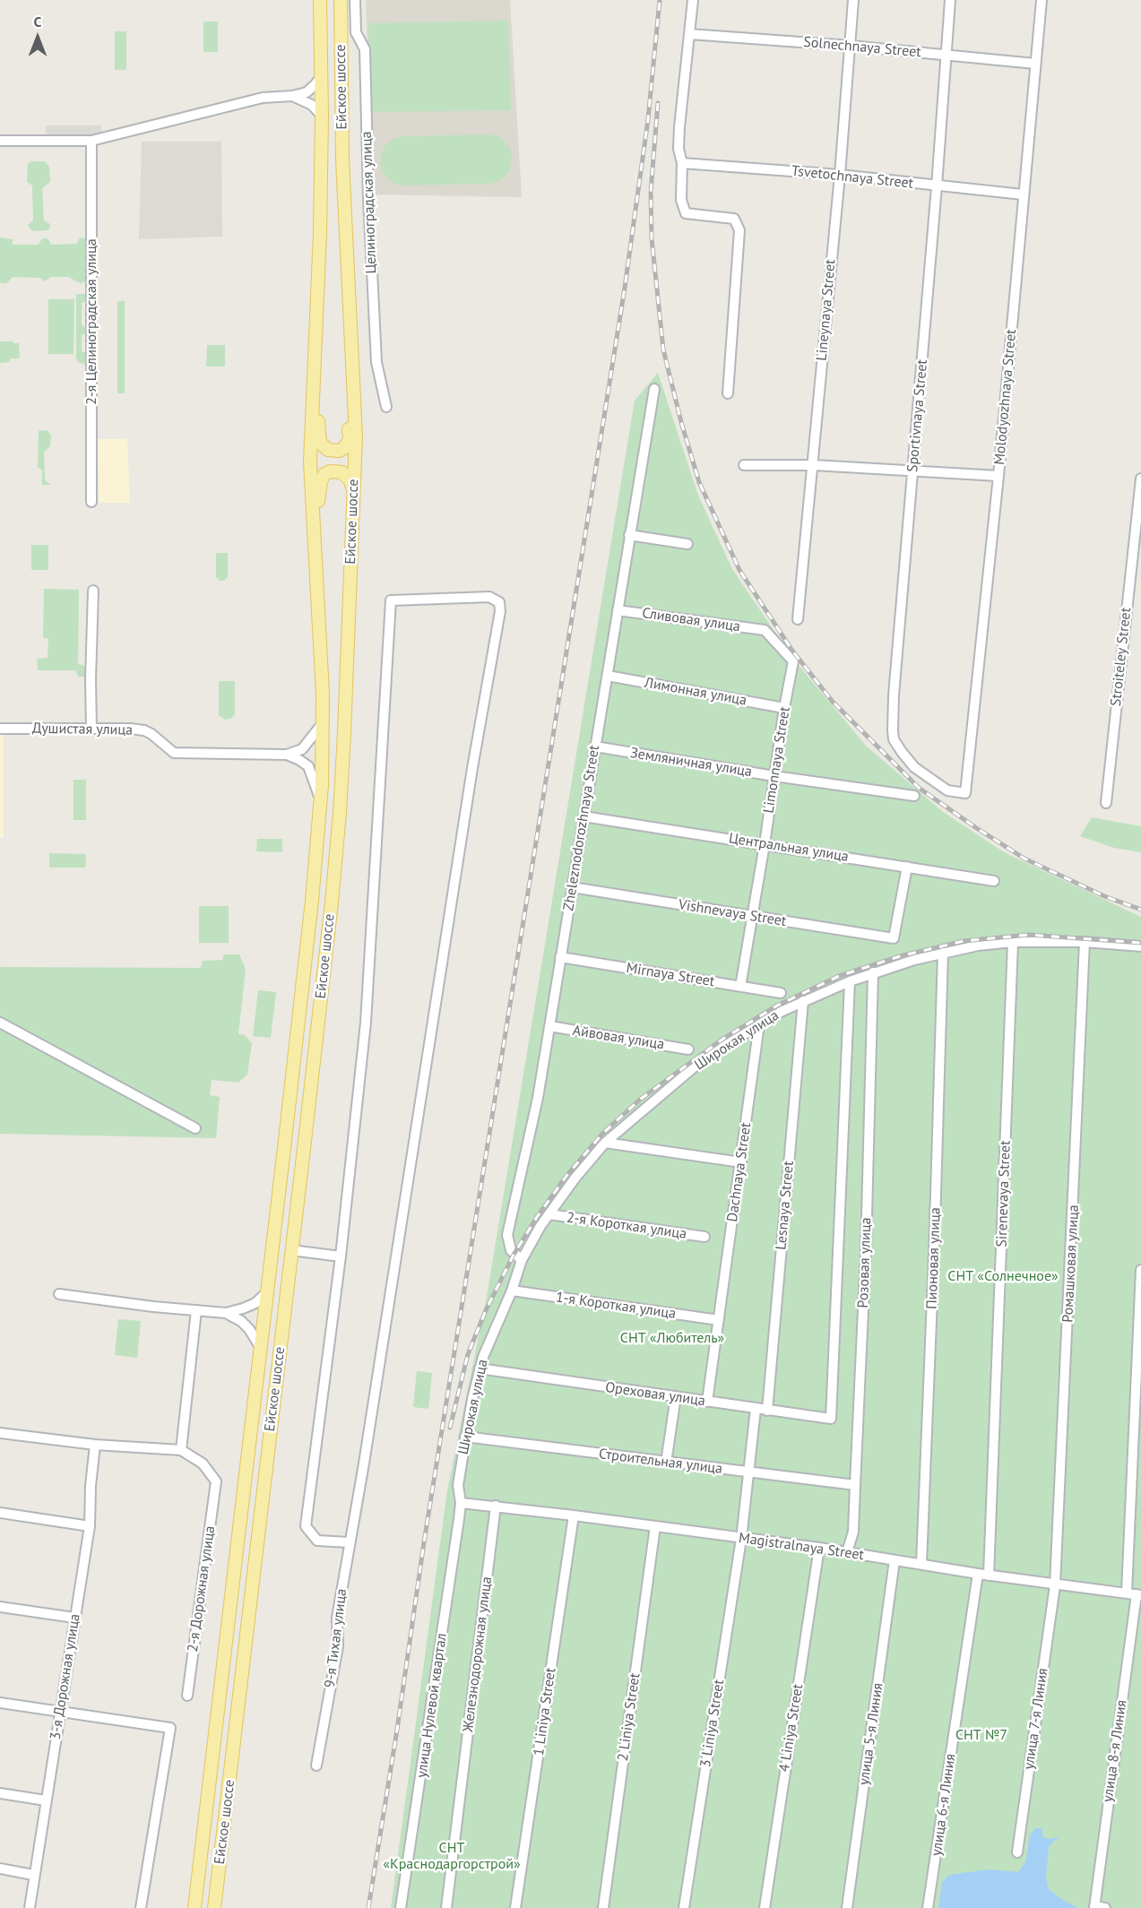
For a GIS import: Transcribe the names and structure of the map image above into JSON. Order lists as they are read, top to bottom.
{
  "streets": {
    "main road": ["Ейское шоссе"],
    "street": [
      "Solnechnaya Street",
      "Tsvetochnaya Street",
      "Целиноградская улица",
      "Lineynaya Street",
      "2-я Целиноградская улица",
      "Molodyozhnaya Street",
      "Sportivnaya Street",
      "Сливовая улица",
      "Stroiteley Street",
      "Лимонная улица",
      "Душистая улица",
      "Limonnaya Street",
      "Земляничная улица",
      "Zheleznodorozhnaya Street",
      "Центральная улица",
      "Vishnevaya Street",
      "Mirnaya Street",
      "Айвовая улица",
      "Широкая улица",
      "Dachnaya Street",
      "Sirenevaya Street",
      "Lesnaya Street",
      "2-я Короткая улица",
      "Пионовая улица",
      "Розовая улица",
      "Ромашковая улица",
      "1-я Короткая улица",
      "Ореховая улица",
      "Строительная улица",
      "Magistralnaya Street",
      "2-я Дорожная улица",
      "9-я Тихая улица",
      "Железнодорожная улица",
      "3-я Дорожная улица",
      "улица Нулевой квартал",
      "1 Liniya Street",
      "2 Liniya Street",
      "улица 7-я Линия",
      "3 Liniya Street",
      "4 Liniya Street",
      "улица 5-я Линия",
      "улица 8-я Линия",
      "улица 6-я Линия"
    ]
  },
  "crossings": [
    ["Solnechnaya Street", "Lineynaya Street"],
    ["Solnechnaya Street", "Molodyozhnaya Street"],
    ["Solnechnaya Street", "Sportivnaya Street"],
    ["Tsvetochnaya Street", "Lineynaya Street"],
    ["Tsvetochnaya Street", "Molodyozhnaya Street"],
    ["Tsvetochnaya Street", "Sportivnaya Street"],
    ["Molodyozhnaya Street", "Sportivnaya Street"],
    ["Сливовая улица", "Limonnaya Street"],
    ["Сливовая улица", "Zheleznodorozhnaya Street"],
    ["Лимонная улица", "Limonnaya Street"],
    ["Лимонная улица", "Zheleznodorozhnaya Street"],
    ["Limonnaya Street", "Земляничная улица"],
    ["Limonnaya Street", "Центральная улица"],
    ["Limonnaya Street", "Vishnevaya Street"],
    ["Limonnaya Street", "Mirnaya Street"],
    ["Земляничная улица", "Zheleznodorozhnaya Street"],
    ["Zheleznodorozhnaya Street", "Центральная улица"],
    ["Zheleznodorozhnaya Street", "Vishnevaya Street"],
    ["Zheleznodorozhnaya Street", "Mirnaya Street"],
    ["Zheleznodorozhnaya Street", "Айвовая улица"],
    ["Zheleznodorozhnaya Street", "Широкая улица"],
    ["Центральная улица", "Vishnevaya Street"],
    ["Широкая улица", "Dachnaya Street"],
    ["Широкая улица", "Sirenevaya Street"],
    ["Широкая улица", "Lesnaya Street"],
    ["Широкая улица", "2-я Короткая улица"],
    ["Широкая улица", "Пионовая улица"],
    ["Широкая улица", "Розовая улица"],
    ["Широкая улица", "Ромашковая улица"],
    ["Широкая улица", "1-я Короткая улица"],
    ["Широкая улица", "Ореховая улица"],
    ["Широкая улица", "Строительная улица"],
    ["Широкая улица", "Magistralnaya Street"],
    ["Широкая улица", "улица Нулевой квартал"],
    ["Dachnaya Street", "1-я Короткая улица"],
    ["Dachnaya Street", "Ореховая улица"],
    ["Sirenevaya Street", "Magistralnaya Street"],
    ["Lesnaya Street", "Ореховая улица"],
    ["Пионовая улица", "Magistralnaya Street"],
    ["Розовая улица", "Строительная улица"],
    ["Розовая улица", "Magistralnaya Street"],
    ["Ромашковая улица", "Magistralnaya Street"],
    ["Ромашковая улица", "улица 7-я Линия"],
    ["Ореховая улица", "3 Liniya Street"],
    ["Строительная улица", "3 Liniya Street"],
    ["Magistralnaya Street", "Железнодорожная улица"],
    ["Magistralnaya Street", "улица Нулевой квартал"],
    ["Magistralnaya Street", "1 Liniya Street"],
    ["Magistralnaya Street", "2 Liniya Street"],
    ["Magistralnaya Street", "улица 7-я Линия"],
    ["Magistralnaya Street", "3 Liniya Street"],
    ["Magistralnaya Street", "4 Liniya Street"],
    ["Magistralnaya Street", "улица 5-я Линия"],
    ["Magistralnaya Street", "улица 8-я Линия"],
    ["Magistralnaya Street", "улица 6-я Линия"]
  ],
  "parks": [
    "СНТ «Солнечное»",
    "СНТ «Любитель»",
    "СНТ №7",
    "СНТ «Краснодаргорстрой»"
  ],
  "north": "top"
}
